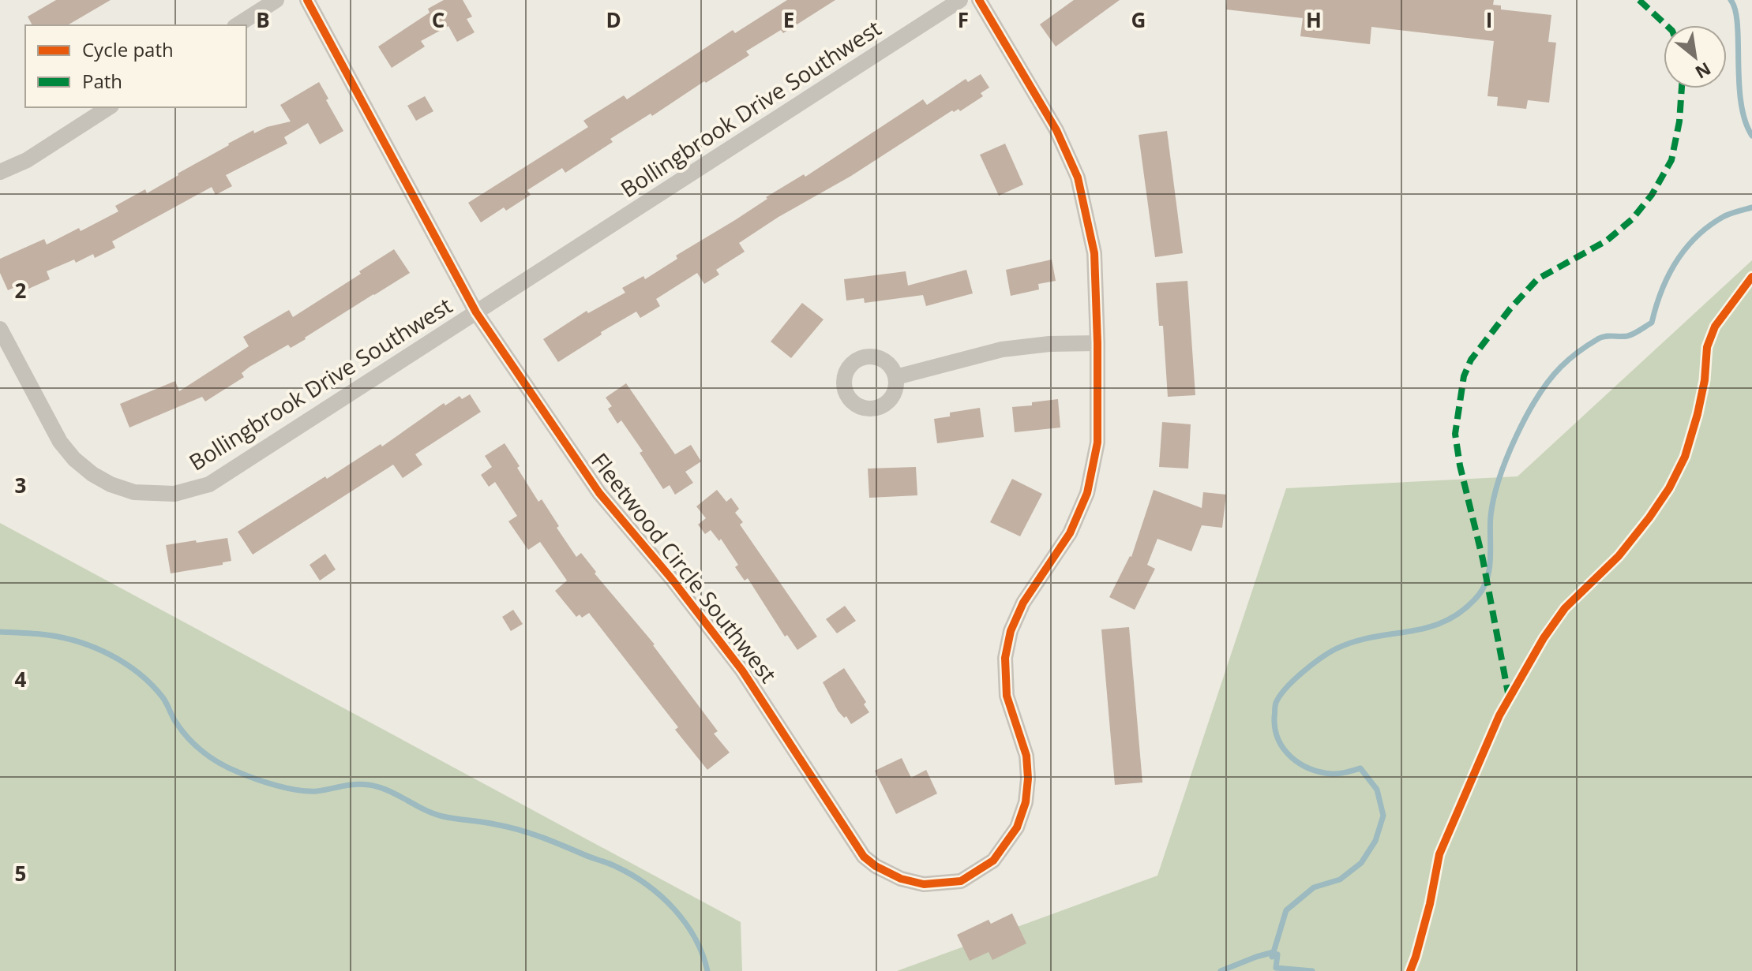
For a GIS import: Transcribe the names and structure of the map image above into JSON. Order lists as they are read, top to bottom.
{
  "streets": {
    "street": ["Bollingbrook Drive Southwest", "Fleetwood Circle Southwest"]
  },
  "crossings": [
    ["Bollingbrook Drive Southwest", "Fleetwood Circle Southwest"]
  ],
  "legend": ["Cycle path", "Path"],
  "north": "bottom right",
  "grid": {
    "columns": [
      "B",
      "C",
      "D",
      "E",
      "F",
      "G",
      "H",
      "I"
    ],
    "rows": [
      "2",
      "3",
      "4",
      "5"
    ]
  }
}
